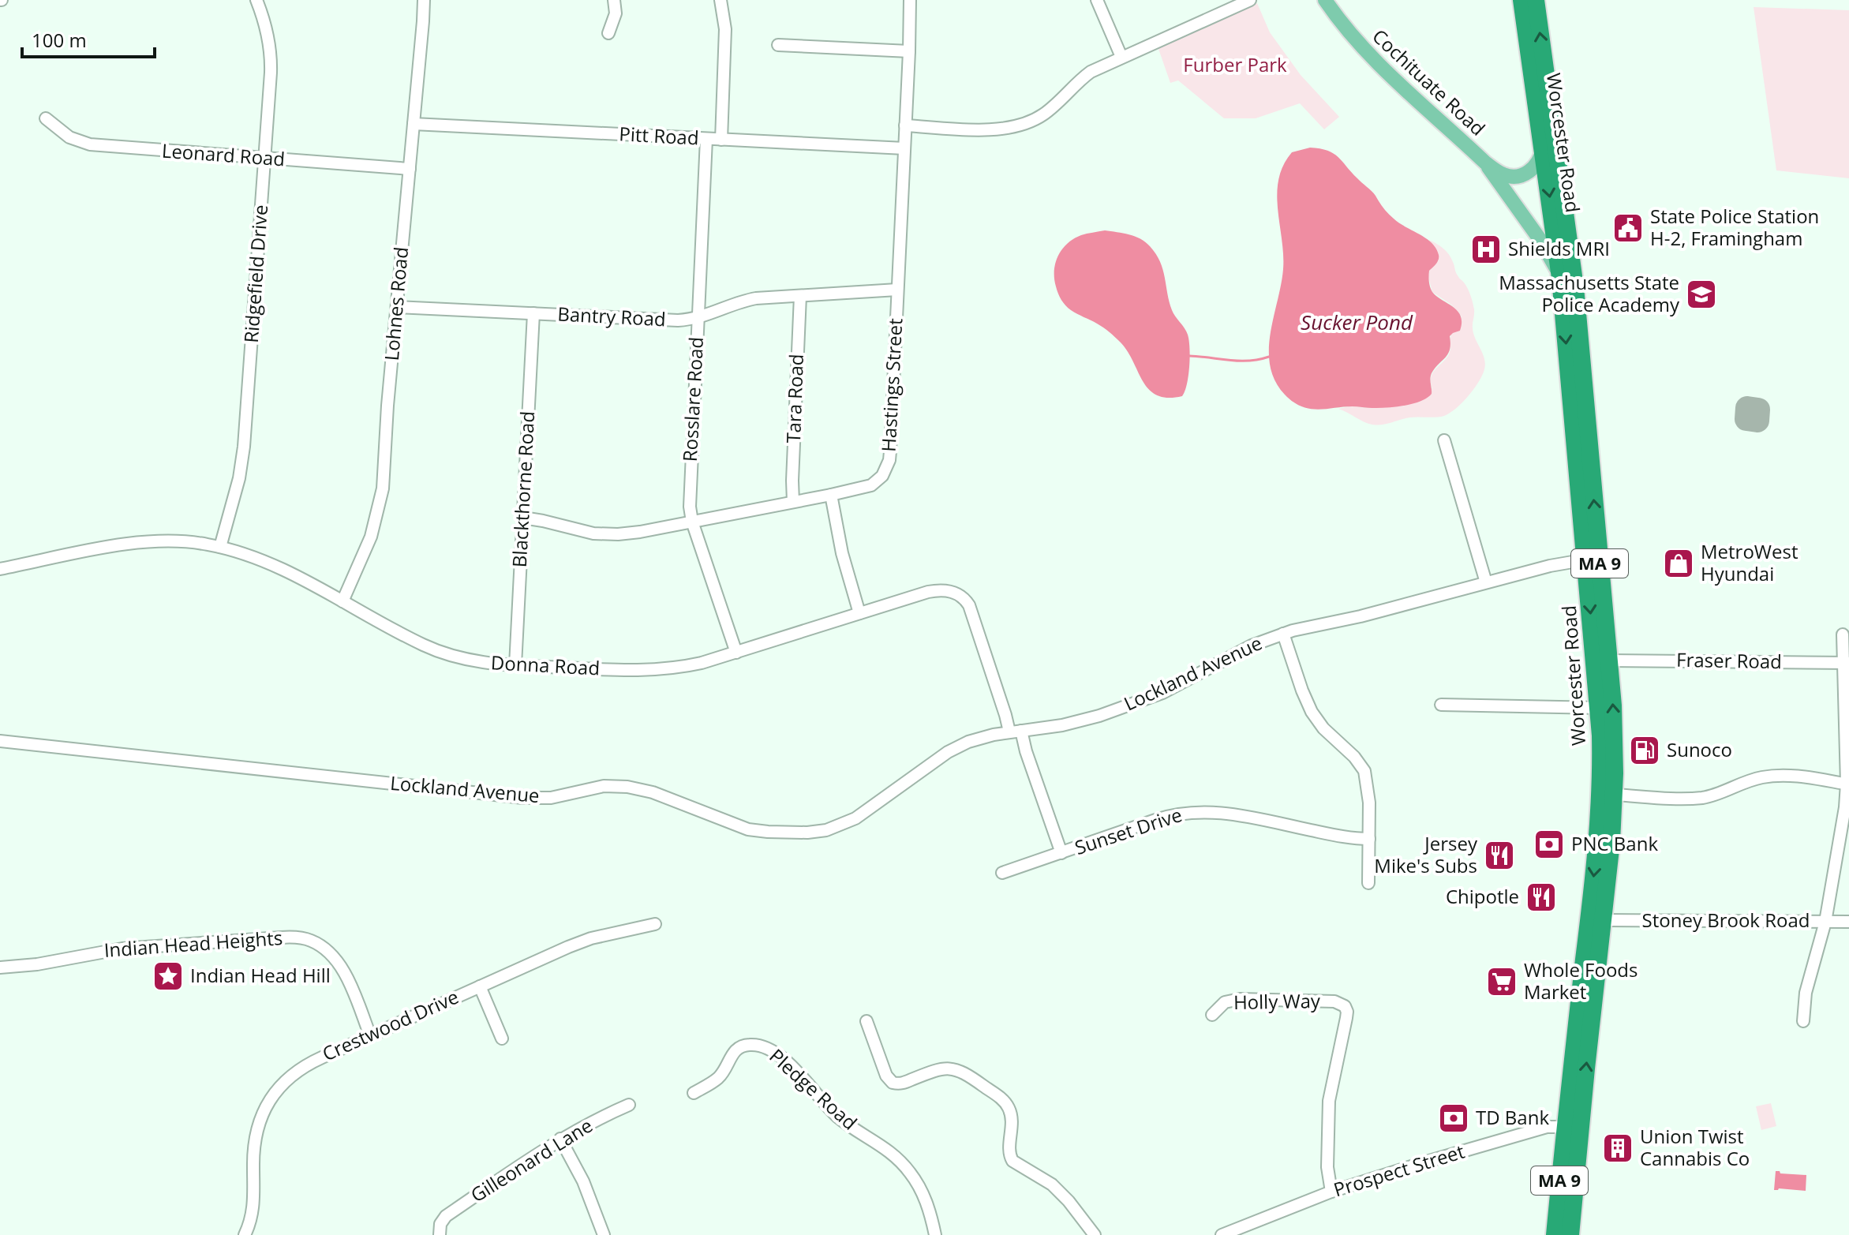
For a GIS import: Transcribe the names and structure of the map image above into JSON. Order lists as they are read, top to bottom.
{
  "streets": {
    "highway": ["Worcester Road", "MA 9"],
    "main road": ["Cochituate Road"],
    "street": [
      "Pitt Road",
      "Leonard Road",
      "Ridgefield Drive",
      "Lohnes Road",
      "Bantry Road",
      "Hastings Street",
      "Tara Road",
      "Rosslare Road",
      "Blackthorne Road",
      "Fraser Road",
      "Donna Road",
      "Lockland Avenue",
      "Sunset Drive",
      "Stoney Brook Road",
      "Indian Head Heights",
      "Holly Way",
      "Crestwood Drive",
      "Pledge Road",
      "Gilleonard Lane",
      "Prospect Street"
    ]
  },
  "crossings": [
    ["Cochituate Road", "Worcester Road"],
    ["Pitt Road", "Lohnes Road"],
    ["Pitt Road", "Hastings Street"],
    ["Pitt Road", "Rosslare Road"],
    ["Worcester Road", "Fraser Road"],
    ["Worcester Road", "Lockland Avenue"],
    ["Worcester Road", "Stoney Brook Road"],
    ["Worcester Road", "Prospect Street"],
    ["Leonard Road", "Ridgefield Drive"],
    ["Leonard Road", "Lohnes Road"],
    ["Ridgefield Drive", "Donna Road"],
    ["Lohnes Road", "Bantry Road"],
    ["Lohnes Road", "Donna Road"],
    ["Bantry Road", "Hastings Street"],
    ["Bantry Road", "Tara Road"],
    ["Bantry Road", "Rosslare Road"],
    ["Bantry Road", "Blackthorne Road"],
    ["Hastings Street", "Tara Road"],
    ["Hastings Street", "Rosslare Road"],
    ["Hastings Street", "Blackthorne Road"],
    ["Rosslare Road", "Donna Road"],
    ["Blackthorne Road", "Donna Road"],
    ["Donna Road", "Lockland Avenue"],
    ["Indian Head Heights", "Crestwood Drive"],
    ["Holly Way", "Prospect Street"]
  ],
  "water": ["Sucker Pond"],
  "parks": ["Furber Park"],
  "places": {
    "public building": ["State Police Station H-2, Framingham"],
    "hospital": ["Shields MRI"],
    "school or university": ["Massachusetts State Police Academy"],
    "shop": ["MetroWest Hyundai"],
    "fuel station": ["Sunoco"],
    "bank": ["PNC Bank", "TD Bank"],
    "restaurant": ["Jersey Mike's Subs", "Chipotle"],
    "place": ["Indian Head Hill"],
    "supermarket": ["Whole Foods Market"],
    "building": ["Union Twist Cannabis Co"]
  },
  "scale_bar": "100 m"
}
